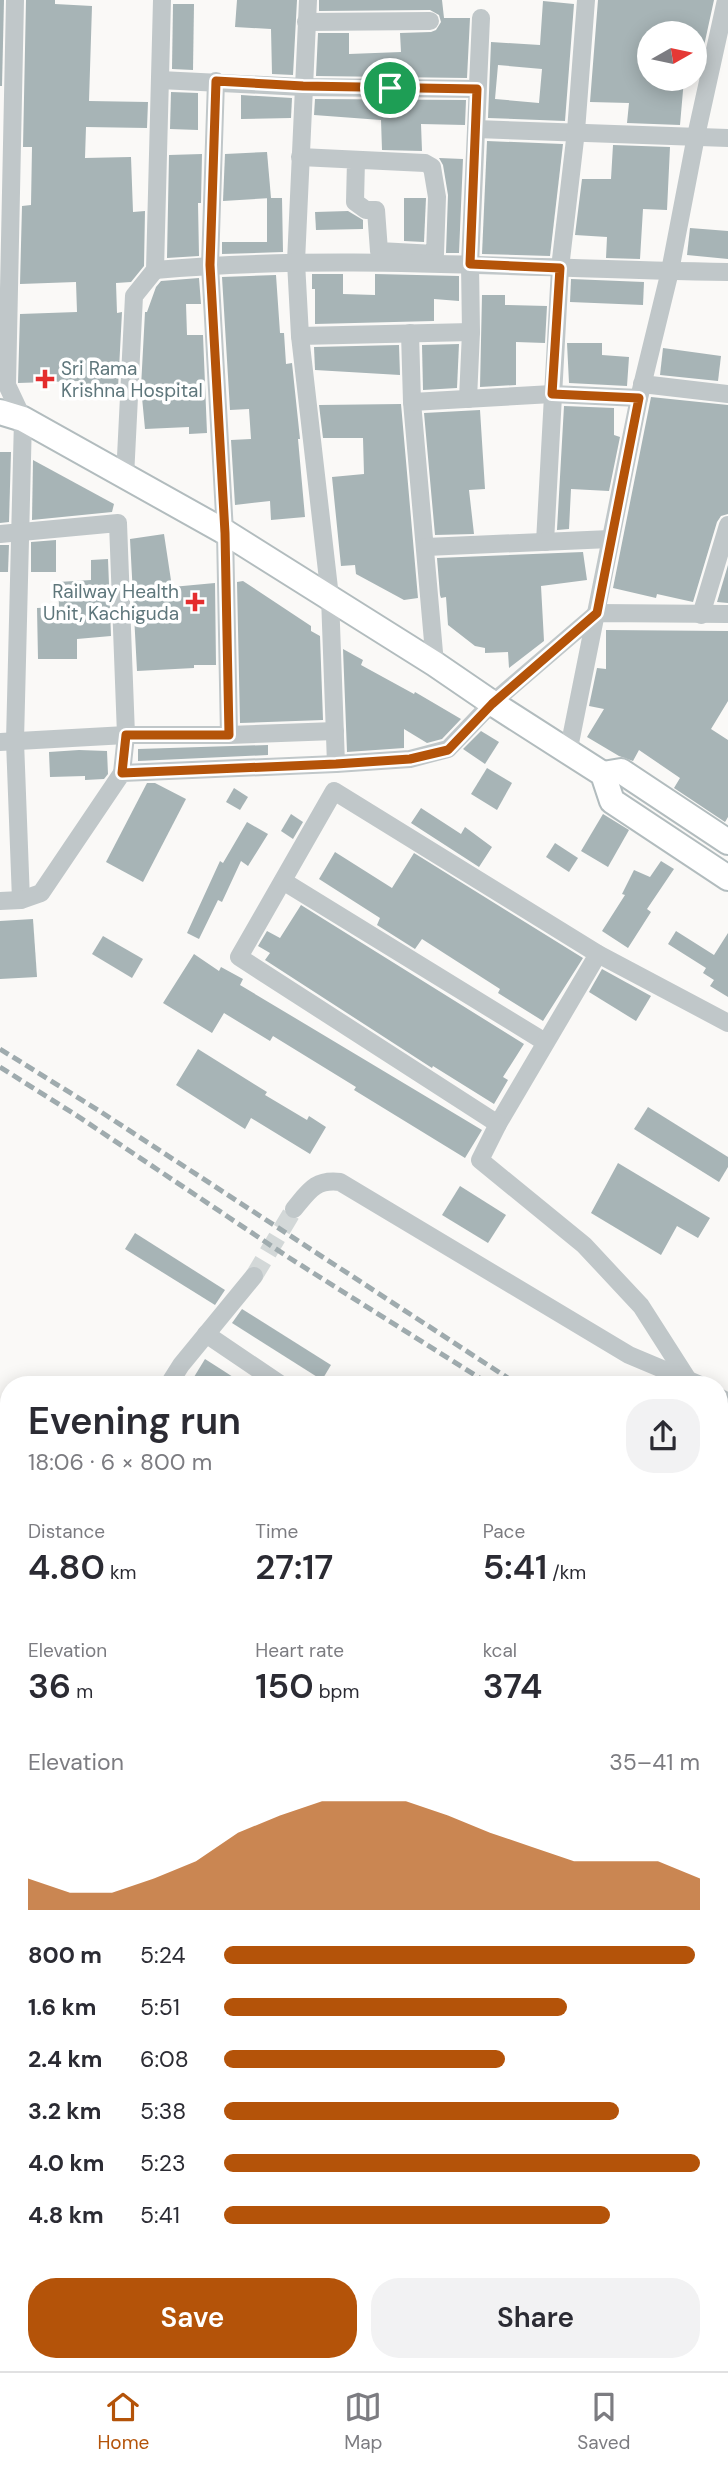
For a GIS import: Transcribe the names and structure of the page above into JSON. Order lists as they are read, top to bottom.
{
  "places": {
    "health": ["Sri Rama Krishna Hospital", "Railway Health Unit, Kachiguda"]
  },
  "north": "right",
  "page": {
    "heading": ["Evening run", "18:06 · 6 × 800 m"],
    "stats": [
      ["Distance", "4.80 km"],
      ["Time", "27:17"],
      ["Pace", "5:41 /km"],
      ["Elevation", "36 m"],
      ["Heart rate", "150 bpm"],
      ["kcal", "374"]
    ],
    "chart": ["Elevation", "35–41 m"],
    "list": [
      {
        "name": "800 m",
        "note": "5:24"
      },
      {
        "name": "1.6 km",
        "note": "5:51"
      },
      {
        "name": "2.4 km",
        "note": "6:08"
      },
      {
        "name": "3.2 km",
        "note": "5:38"
      },
      {
        "name": "4.0 km",
        "note": "5:23"
      },
      {
        "name": "4.8 km",
        "note": "5:41"
      }
    ],
    "buttons": ["Save", "Share"],
    "tabs": ["Home", "Map", "Saved"]
  }
}
